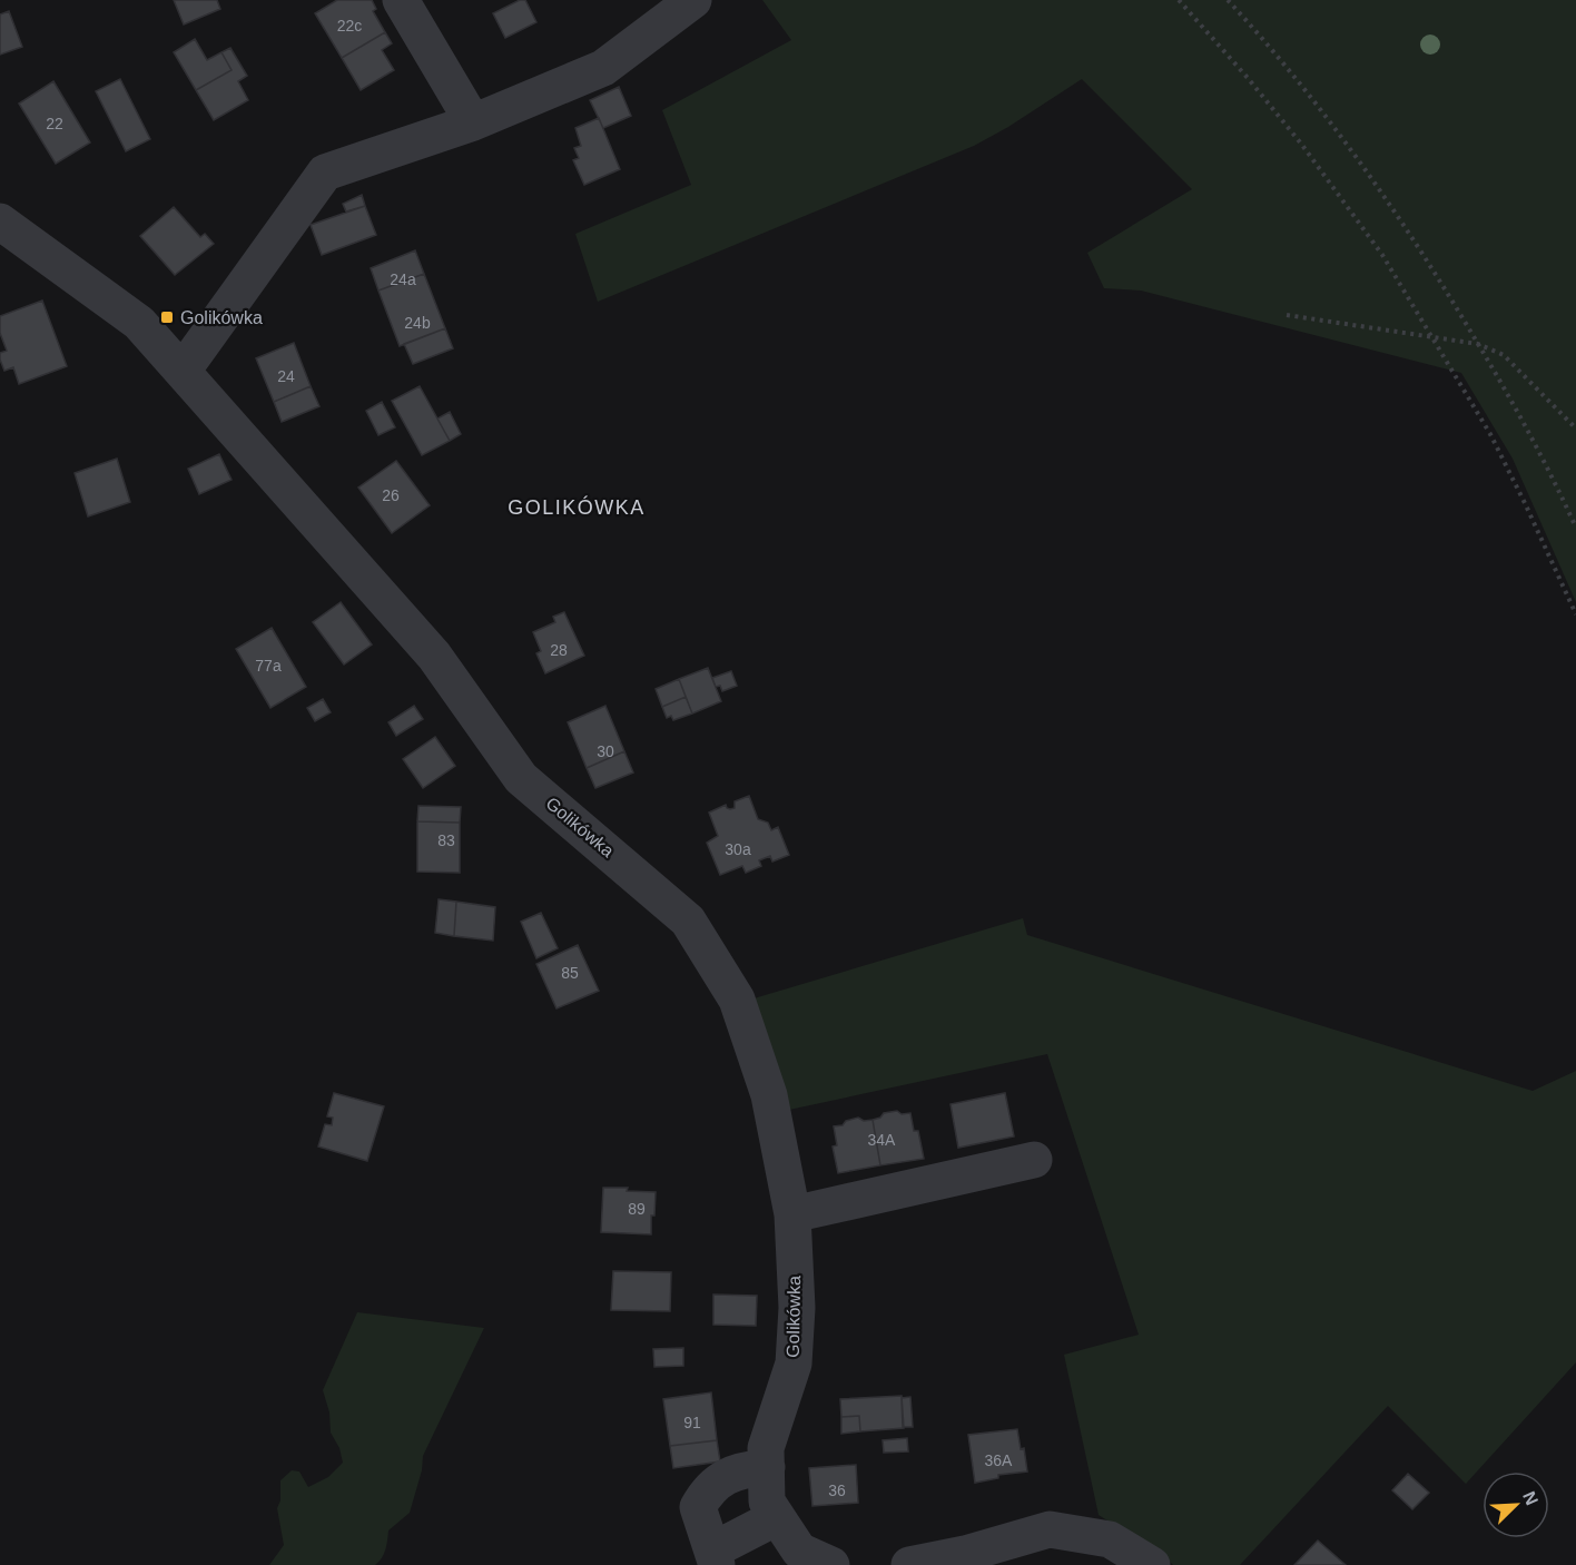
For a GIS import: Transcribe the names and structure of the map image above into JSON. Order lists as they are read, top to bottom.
{
  "streets": {
    "street": ["Golikówka"]
  },
  "districts": ["GOLIKÓWKA"],
  "places": {
    "transit": ["Golikówka"]
  },
  "house_numbers": [
    "22c",
    "22",
    "24a",
    "24b",
    "24",
    "26",
    "28",
    "77a",
    "30",
    "83",
    "30a",
    "85",
    "34A",
    "89",
    "91",
    "36A",
    "36"
  ],
  "north": "top right"
}
